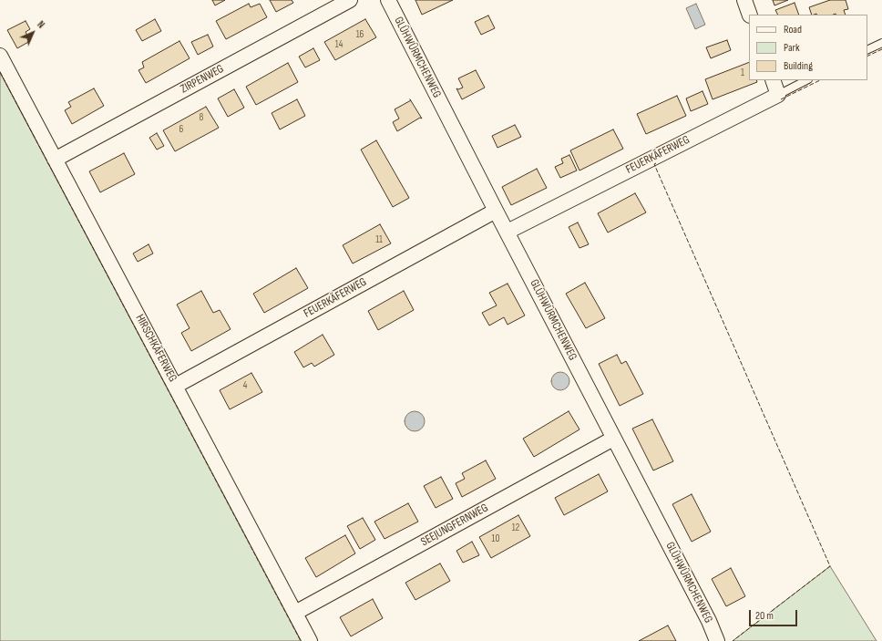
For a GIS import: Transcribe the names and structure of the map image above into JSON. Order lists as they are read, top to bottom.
{
  "streets": {
    "street": [
      "GLÜHWÜRMCHENWEG",
      "ZIRPENWEG",
      "FEUERKÄFERWEG",
      "HIRSCHKÄFERWEG",
      "SEEJUNGFERNWEG"
    ]
  },
  "crossings": [
    ["GLÜHWÜRMCHENWEG", "FEUERKÄFERWEG"],
    ["GLÜHWÜRMCHENWEG", "SEEJUNGFERNWEG"],
    ["ZIRPENWEG", "HIRSCHKÄFERWEG"],
    ["FEUERKÄFERWEG", "HIRSCHKÄFERWEG"],
    ["HIRSCHKÄFERWEG", "SEEJUNGFERNWEG"]
  ],
  "house_numbers": [
    "16",
    "14",
    "1",
    "8",
    "6",
    "11",
    "4",
    "12",
    "10"
  ],
  "legend": ["Road", "Park", "Building"],
  "scale_bar": "20 m",
  "north": "top right"
}
